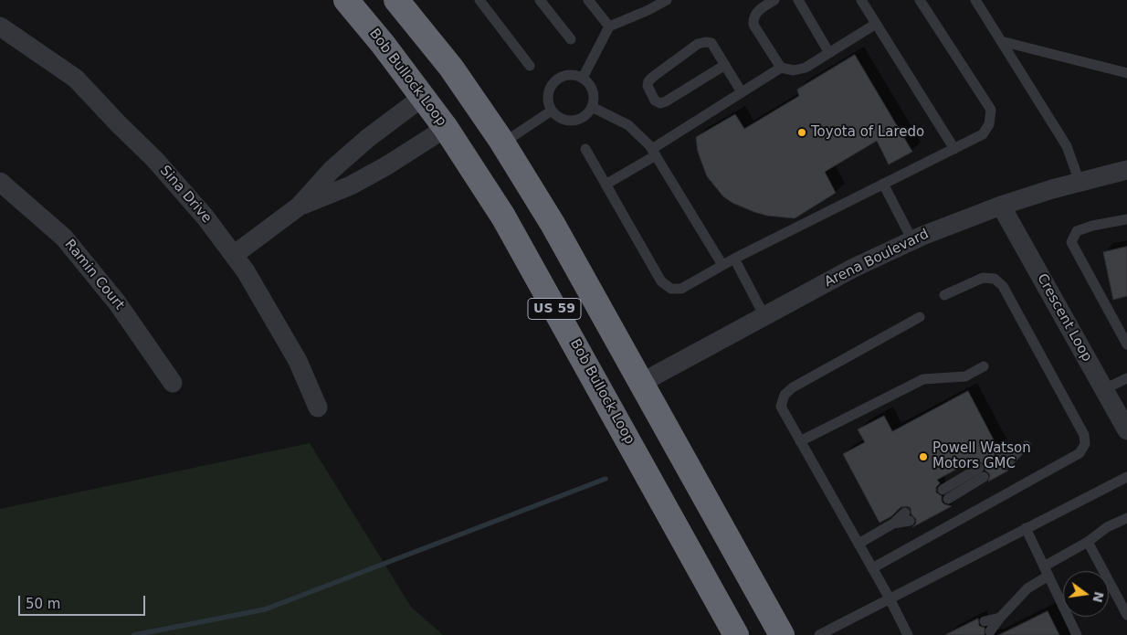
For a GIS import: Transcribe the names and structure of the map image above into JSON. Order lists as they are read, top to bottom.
{
  "streets": {
    "highway": ["Bob Bullock Loop", "US 59"],
    "street": [
      "Sina Drive",
      "Arena Boulevard",
      "Ramin Court",
      "Crescent Loop"
    ]
  },
  "crossings": [
    ["Arena Boulevard", "US 59"],
    ["Arena Boulevard", "Crescent Loop"]
  ],
  "places": ["Toyota of Laredo", "Powell Watson Motors GMC"],
  "scale_bar": "50 m",
  "north": "right"
}
